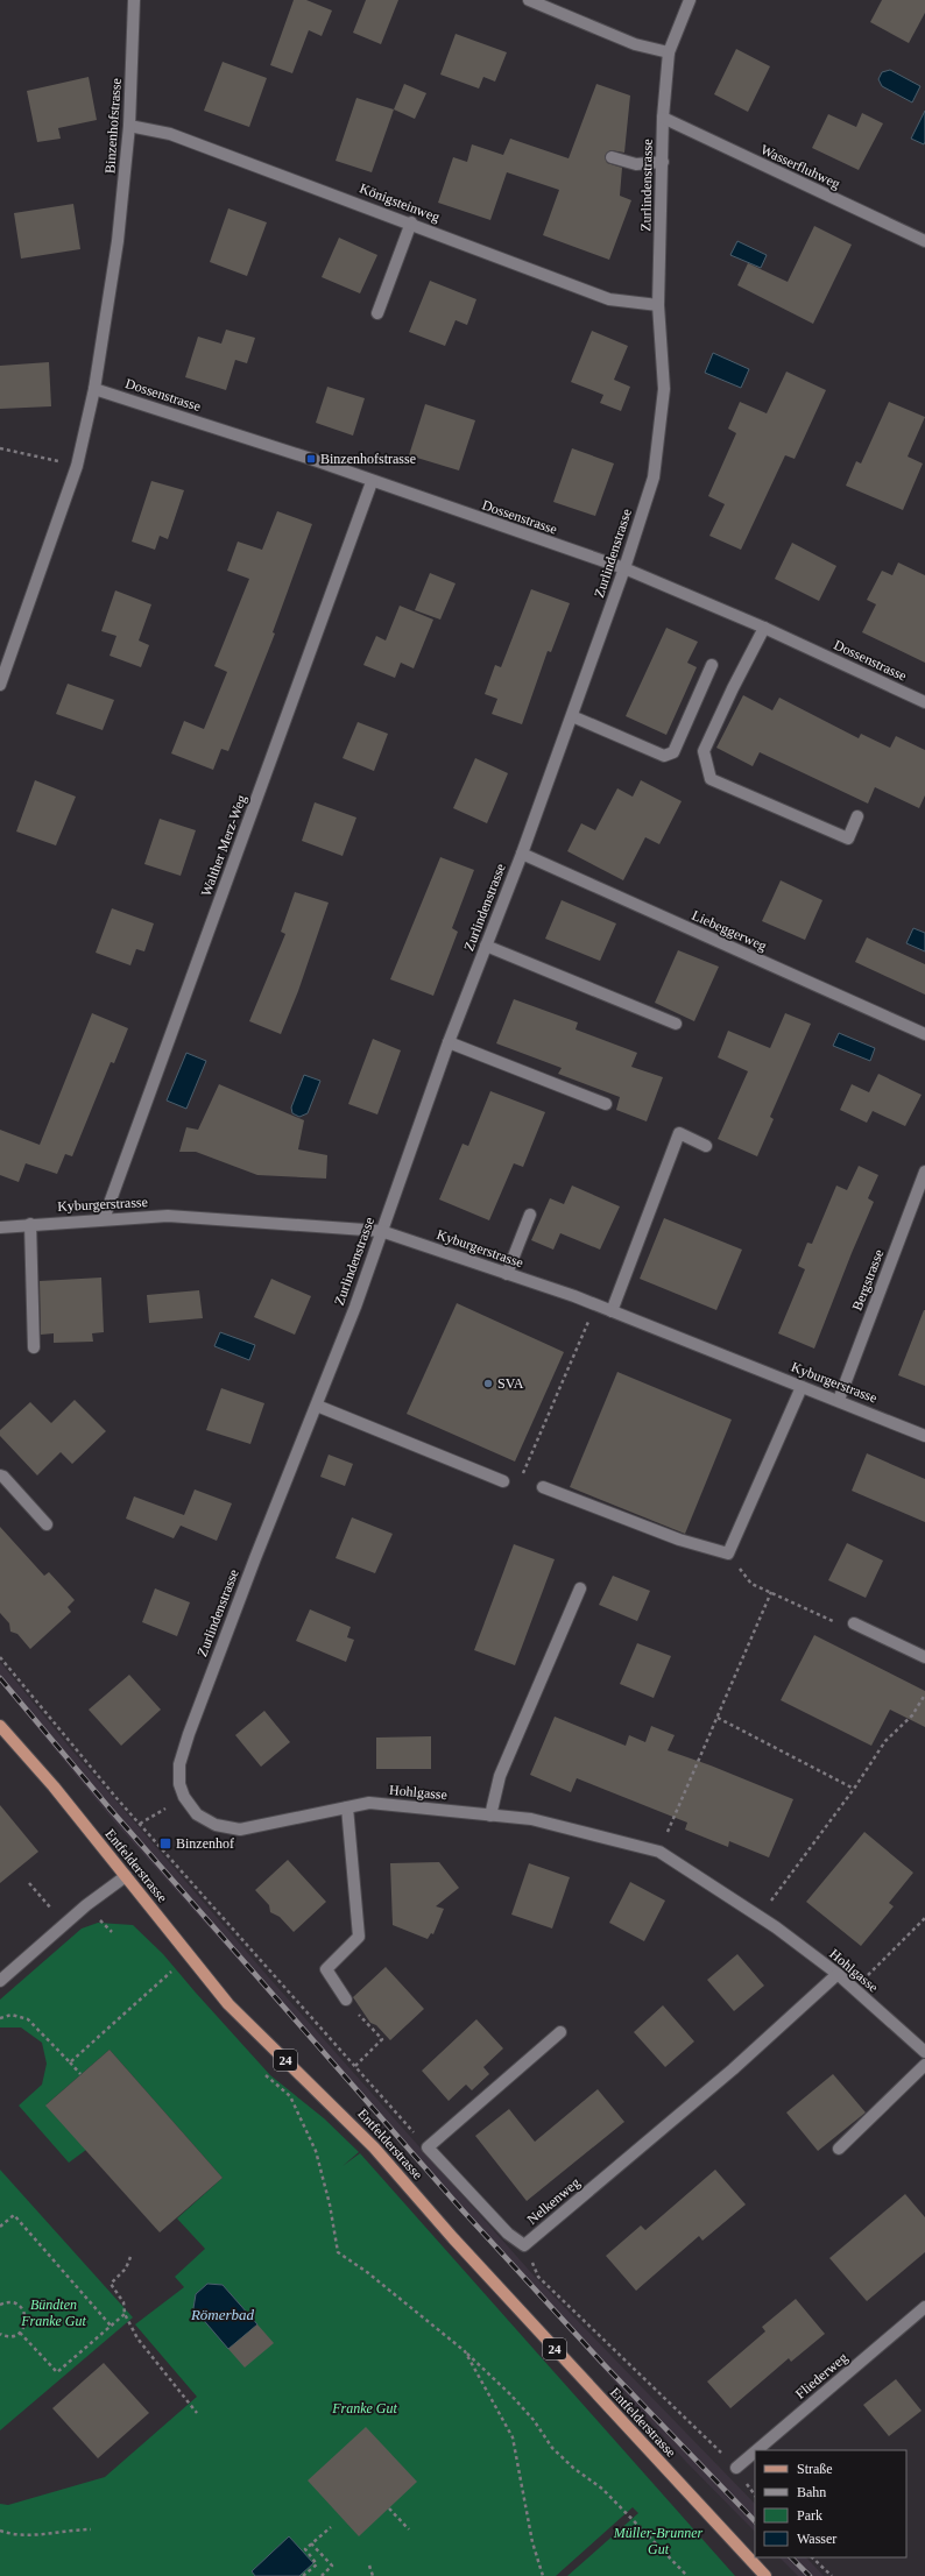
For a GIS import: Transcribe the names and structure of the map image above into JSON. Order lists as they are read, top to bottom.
{
  "streets": {
    "main road": ["Entfelderstrasse", "24"],
    "street": [
      "Binzenhofstrasse",
      "Wasserfluhweg",
      "Zurlindenstrasse",
      "Königsteinweg",
      "Dossenstrasse",
      "Walther Merz-Weg",
      "Liebeggerweg",
      "Kyburgerstrasse",
      "Bergstrasse",
      "Hohlgasse",
      "Nelkenweg",
      "Fliederweg"
    ]
  },
  "crossings": [
    ["Binzenhofstrasse", "Königsteinweg"],
    ["Binzenhofstrasse", "Dossenstrasse"],
    ["Wasserfluhweg", "Zurlindenstrasse"],
    ["Zurlindenstrasse", "Königsteinweg"],
    ["Zurlindenstrasse", "Dossenstrasse"],
    ["Zurlindenstrasse", "Liebeggerweg"],
    ["Zurlindenstrasse", "Kyburgerstrasse"],
    ["Zurlindenstrasse", "Hohlgasse"],
    ["Dossenstrasse", "Walther Merz-Weg"],
    ["Walther Merz-Weg", "Kyburgerstrasse"],
    ["Kyburgerstrasse", "Bergstrasse"],
    ["Hohlgasse", "Nelkenweg"]
  ],
  "water": ["Römerbad"],
  "parks": ["Bündten Franke Gut", "Franke Gut", "Müller-Brunner Gut"],
  "places": {
    "transit": ["Binzenhofstrasse", "Binzenhof"],
    "other": ["SVA"]
  },
  "legend": [
    "Straße",
    "Bahn",
    "Park",
    "Wasser"
  ]
}
